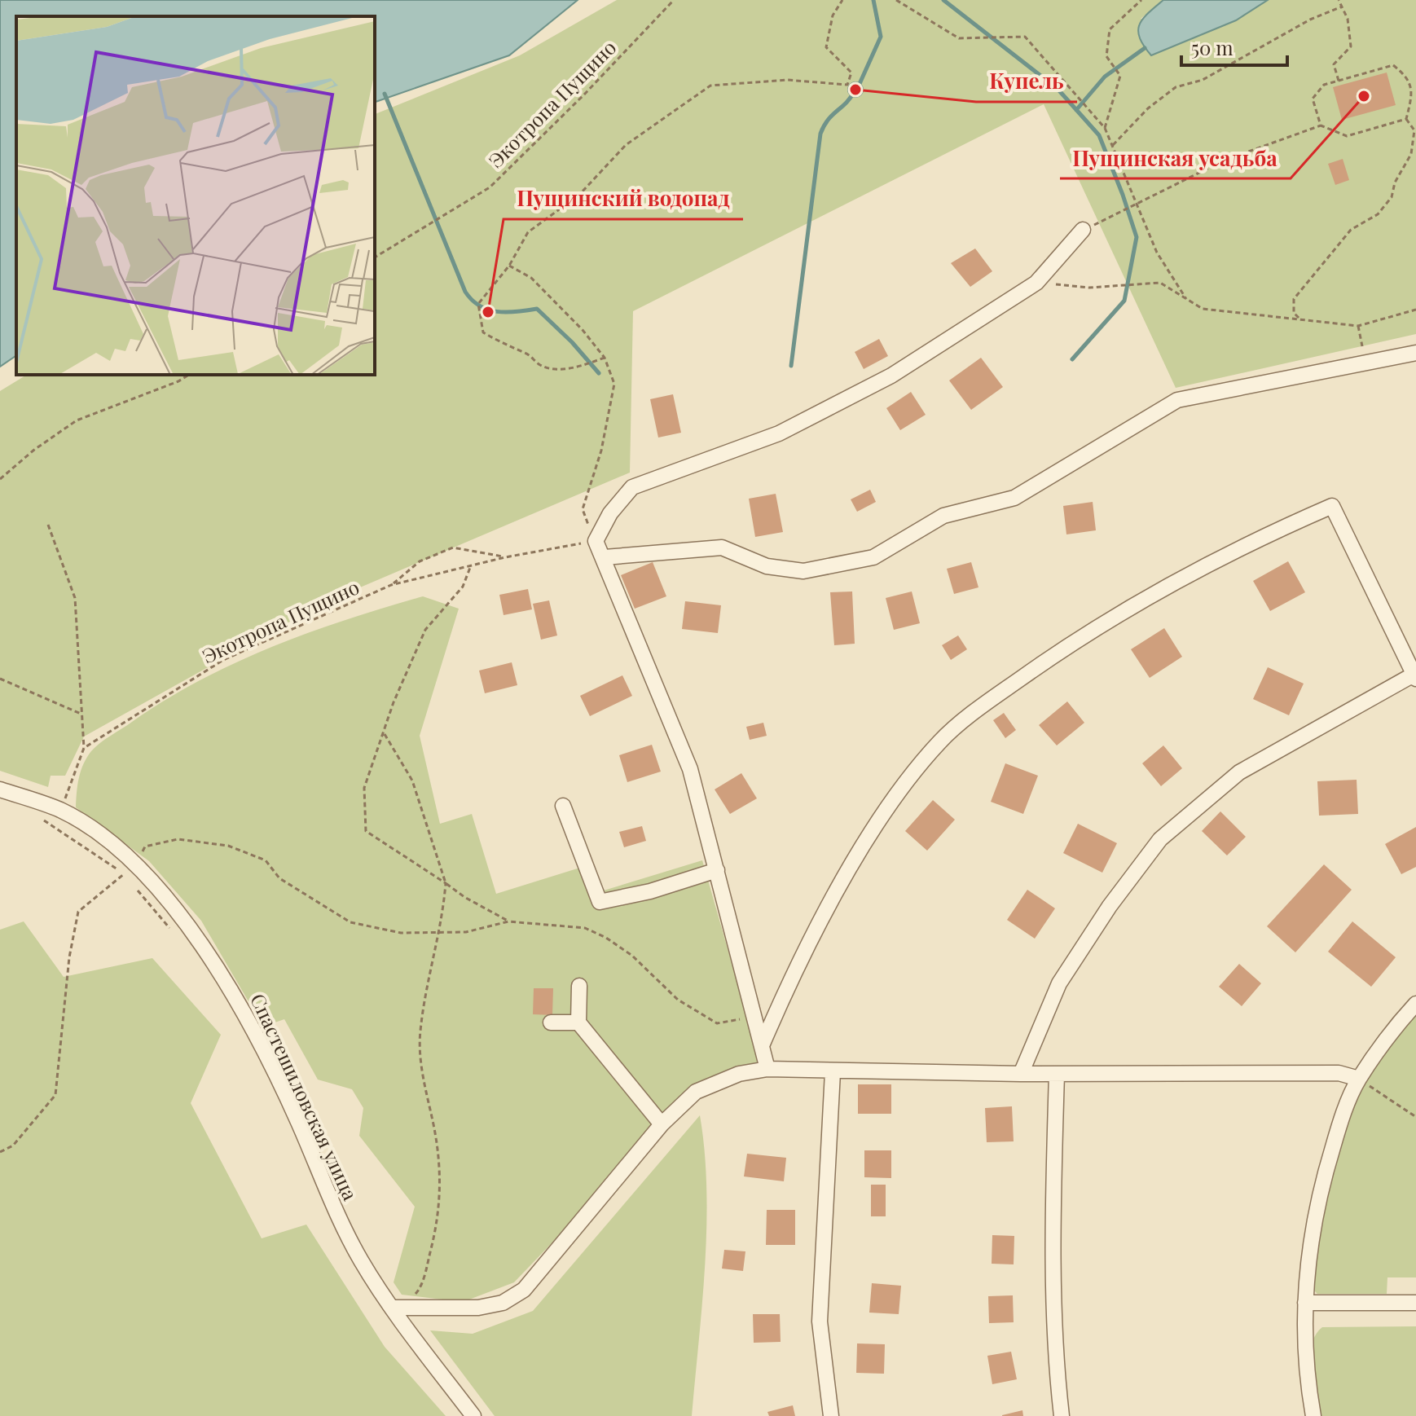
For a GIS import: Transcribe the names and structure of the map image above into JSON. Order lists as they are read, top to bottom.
{
  "streets": {
    "street": ["Спастешиловская улица"],
    "path": ["Экотропа Пущино"]
  },
  "places": ["Купель", "Пущинская усадьба", "Пущинский водопад"],
  "scale_bar": "50 m"
}
